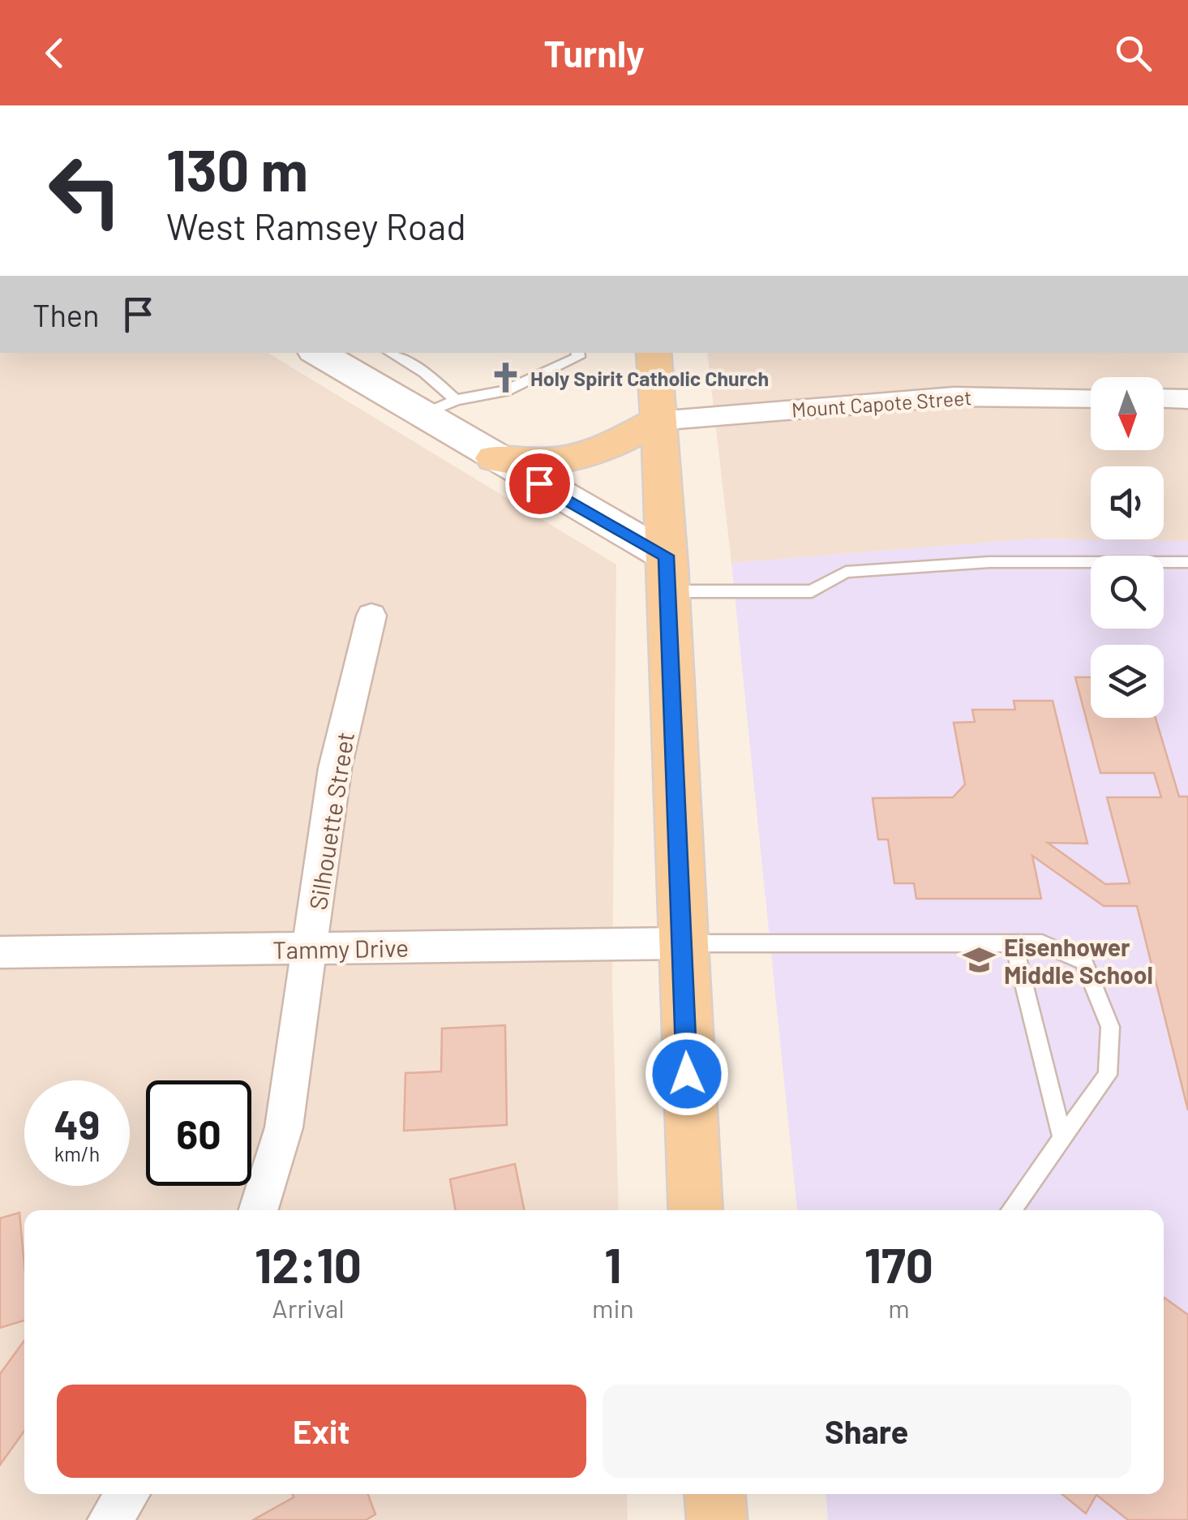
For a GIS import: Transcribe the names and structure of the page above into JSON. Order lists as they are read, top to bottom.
{
  "streets": {
    "street": ["Mount Capote Street", "Silhouette Street", "Tammy Drive"]
  },
  "crossings": [
    ["Silhouette Street", "Tammy Drive"]
  ],
  "places": {
    "church": ["Holy Spirit Catholic Church"],
    "school or university": ["Eisenhower Middle School"]
  },
  "north": "bottom",
  "page": {
    "header": "Turnly",
    "turn": ["130 m", "West Ramsey Road"],
    "then": "Then",
    "speed": "49 km/h",
    "limit": "60",
    "eta": [
      "12:10",
      "Arrival",
      "1",
      "min",
      "170",
      "m"
    ],
    "buttons": ["Exit", "Share"]
  }
}
